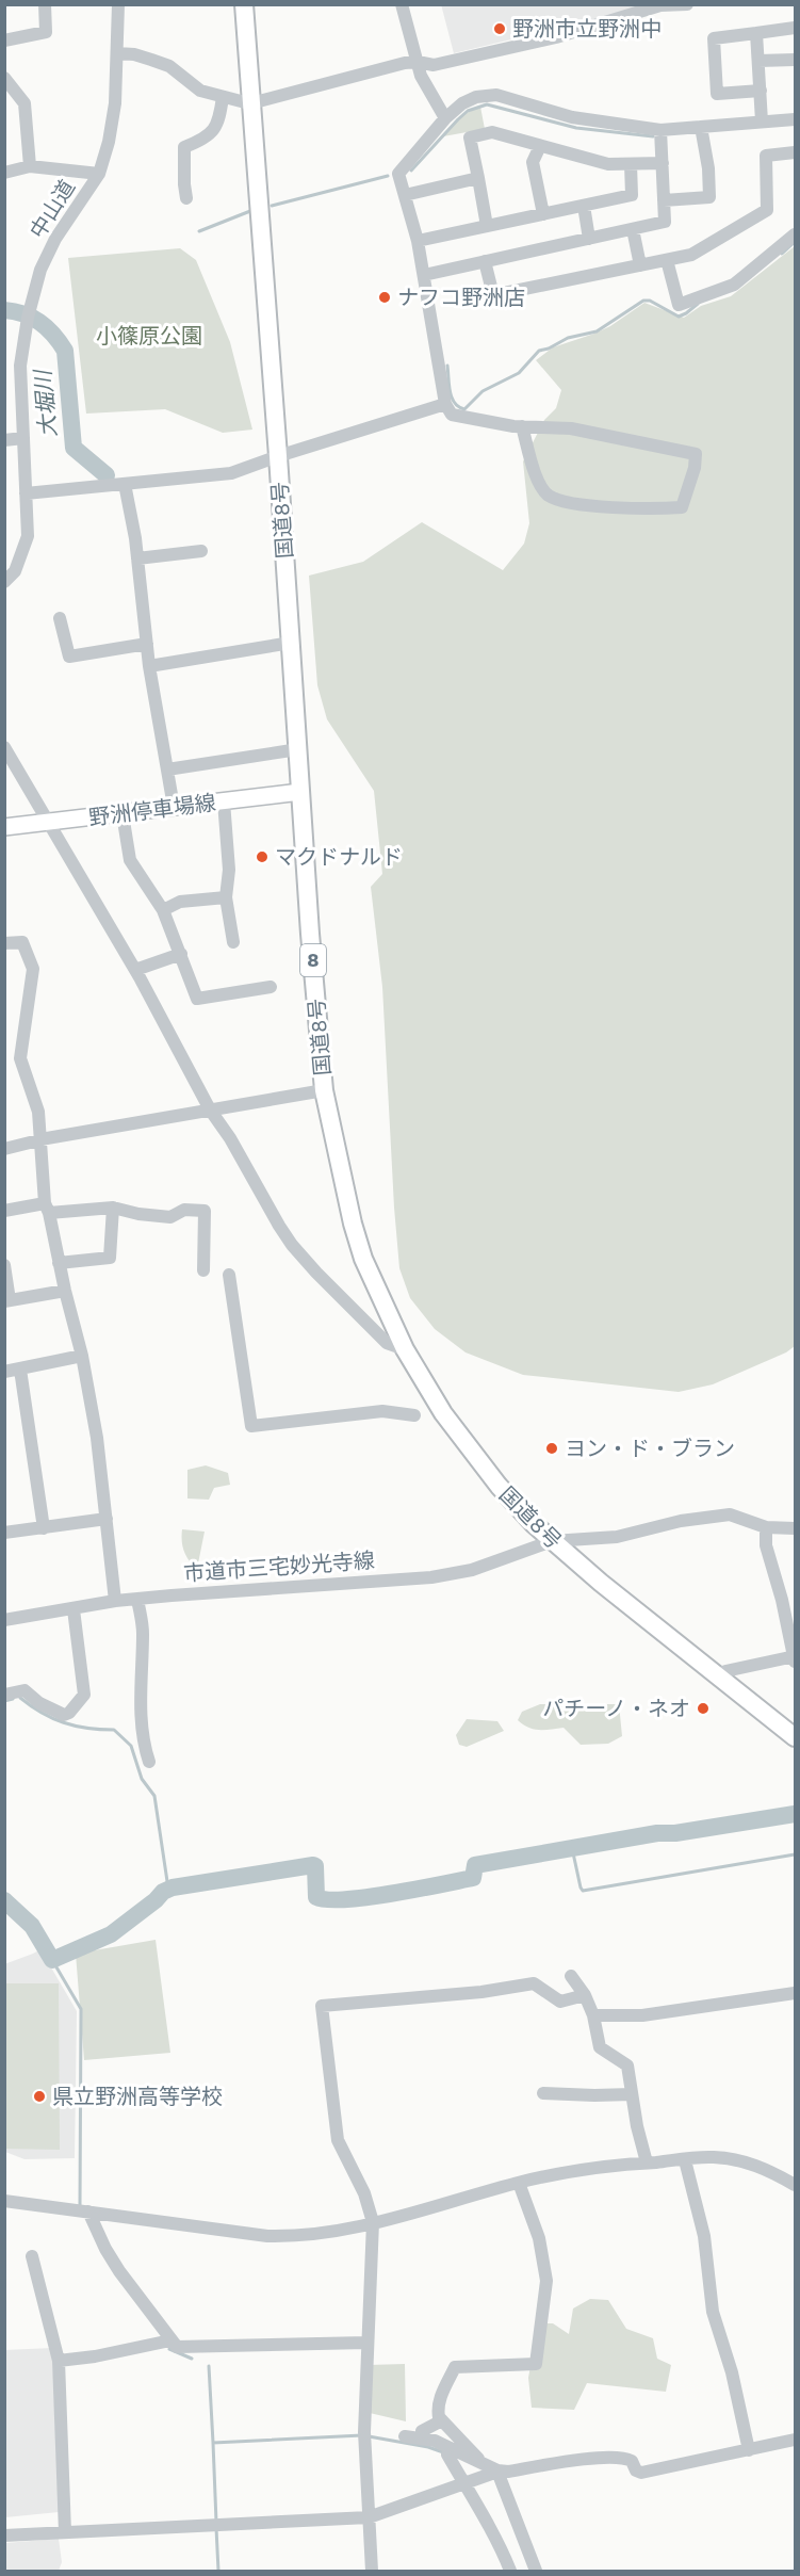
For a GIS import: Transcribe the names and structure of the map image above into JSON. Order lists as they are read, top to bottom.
{
  "streets": {
    "highway": ["国道8号", "8"],
    "main road": ["野洲停車場線"],
    "street": ["中山道", "市道市三宅妙光寺線"]
  },
  "crossings": [
    ["国道8号", "野洲停車場線"],
    ["国道8号", "市道市三宅妙光寺線"]
  ],
  "water": ["大堀川"],
  "parks": ["小篠原公園"],
  "places": [
    "野洲市立野洲中",
    "ナフコ野洲店",
    "マクドナルド",
    "ヨン・ド・ブラン",
    "パチーノ・ネオ",
    "県立野洲高等学校"
  ]
}
